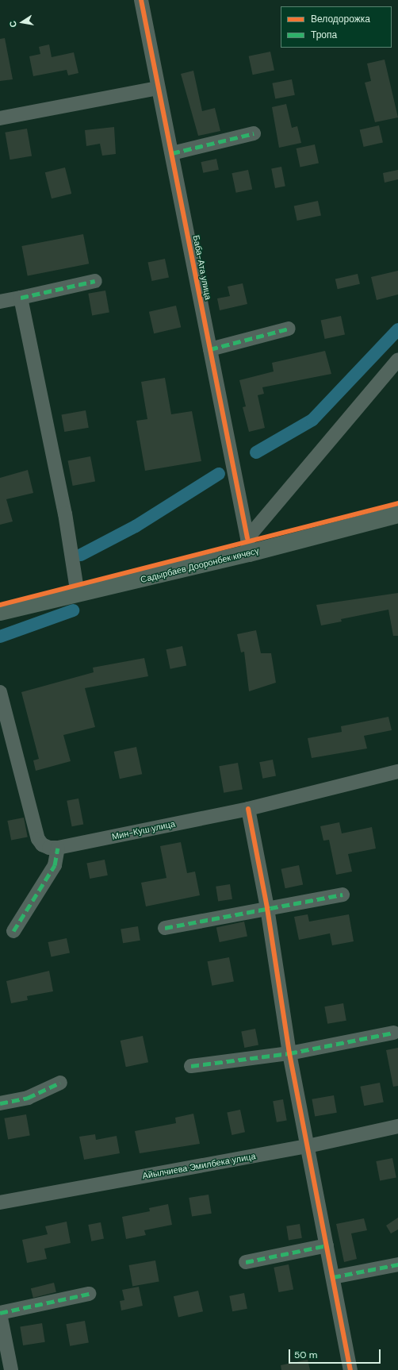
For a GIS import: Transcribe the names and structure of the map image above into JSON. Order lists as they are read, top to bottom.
{
  "streets": {
    "main road": ["Садырбаев Дооронбек көчөсү"],
    "street": ["Баба-Ата улица", "Мин-Куш улица", "Айылчиева Эмилбека улица"]
  },
  "crossings": [
    ["Баба-Ата улица", "Садырбаев Дооронбек көчөсү"]
  ],
  "legend": ["Велодорожка", "Тропа"],
  "scale_bar": "50 m",
  "north": "left"
}
